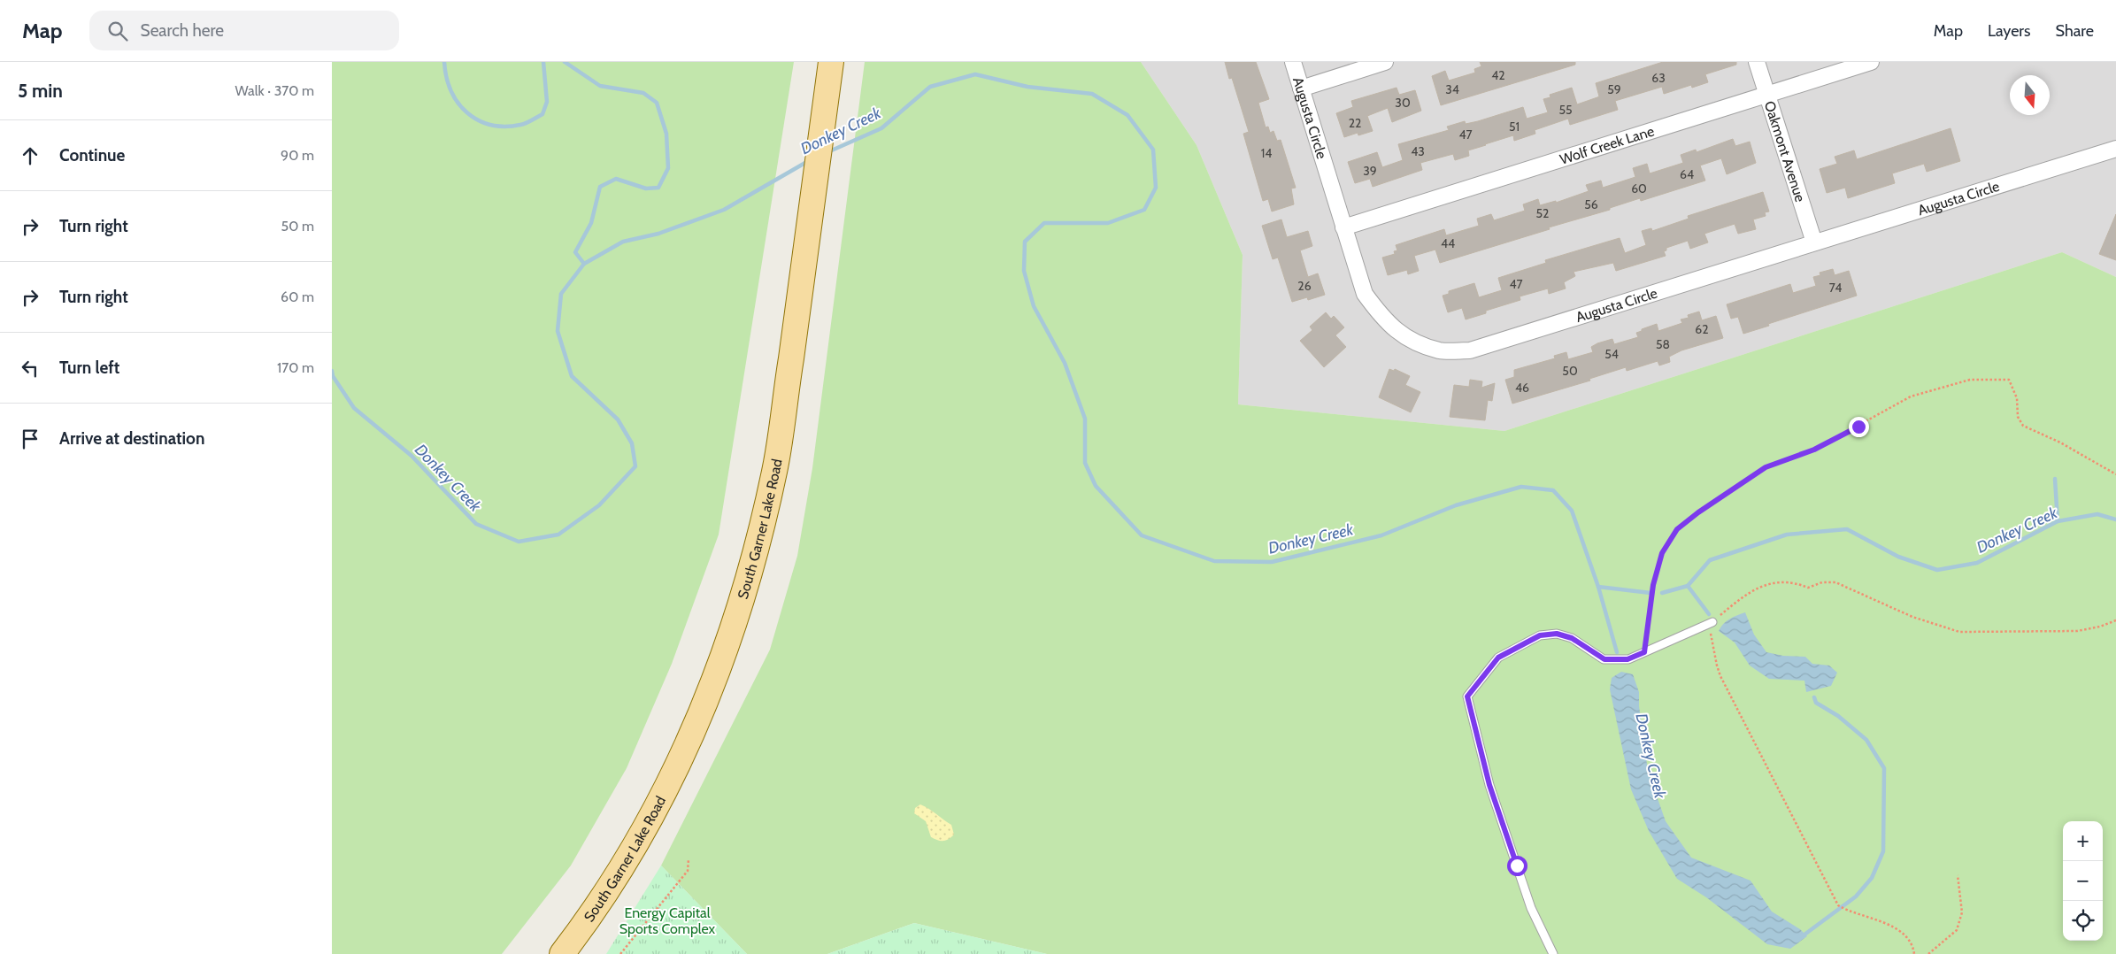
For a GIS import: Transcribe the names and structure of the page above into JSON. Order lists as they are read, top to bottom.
{
  "streets": {
    "main road": ["South Garner Lake Road"],
    "street": ["Augusta Circle", "Wolf Creek Lane", "Oakmont Avenue"]
  },
  "crossings": [
    ["Augusta Circle", "Wolf Creek Lane"],
    ["Augusta Circle", "Oakmont Avenue"],
    ["Wolf Creek Lane", "Oakmont Avenue"]
  ],
  "water": ["Donkey Creek"],
  "parks": ["Energy Capital Sports Complex"],
  "house_numbers": [
    "42",
    "63",
    "34",
    "59",
    "30",
    "55",
    "22",
    "51",
    "47",
    "43",
    "14",
    "39",
    "64",
    "60",
    "56",
    "52",
    "44",
    "47",
    "26",
    "74",
    "62",
    "58",
    "54",
    "50",
    "46"
  ],
  "north": "bottom",
  "page": {
    "header": "Map",
    "search": "Search here",
    "nav": ["Map", "Layers", "Share"],
    "heading": ["5 min", "Walk · 370 m"],
    "list": [
      ["Continue", "90 m"],
      ["Turn right", "50 m"],
      ["Turn right", "60 m"],
      ["Turn left", "170 m"],
      "Arrive at destination"
    ],
    "map_buttons": ["+", "−"]
  }
}
